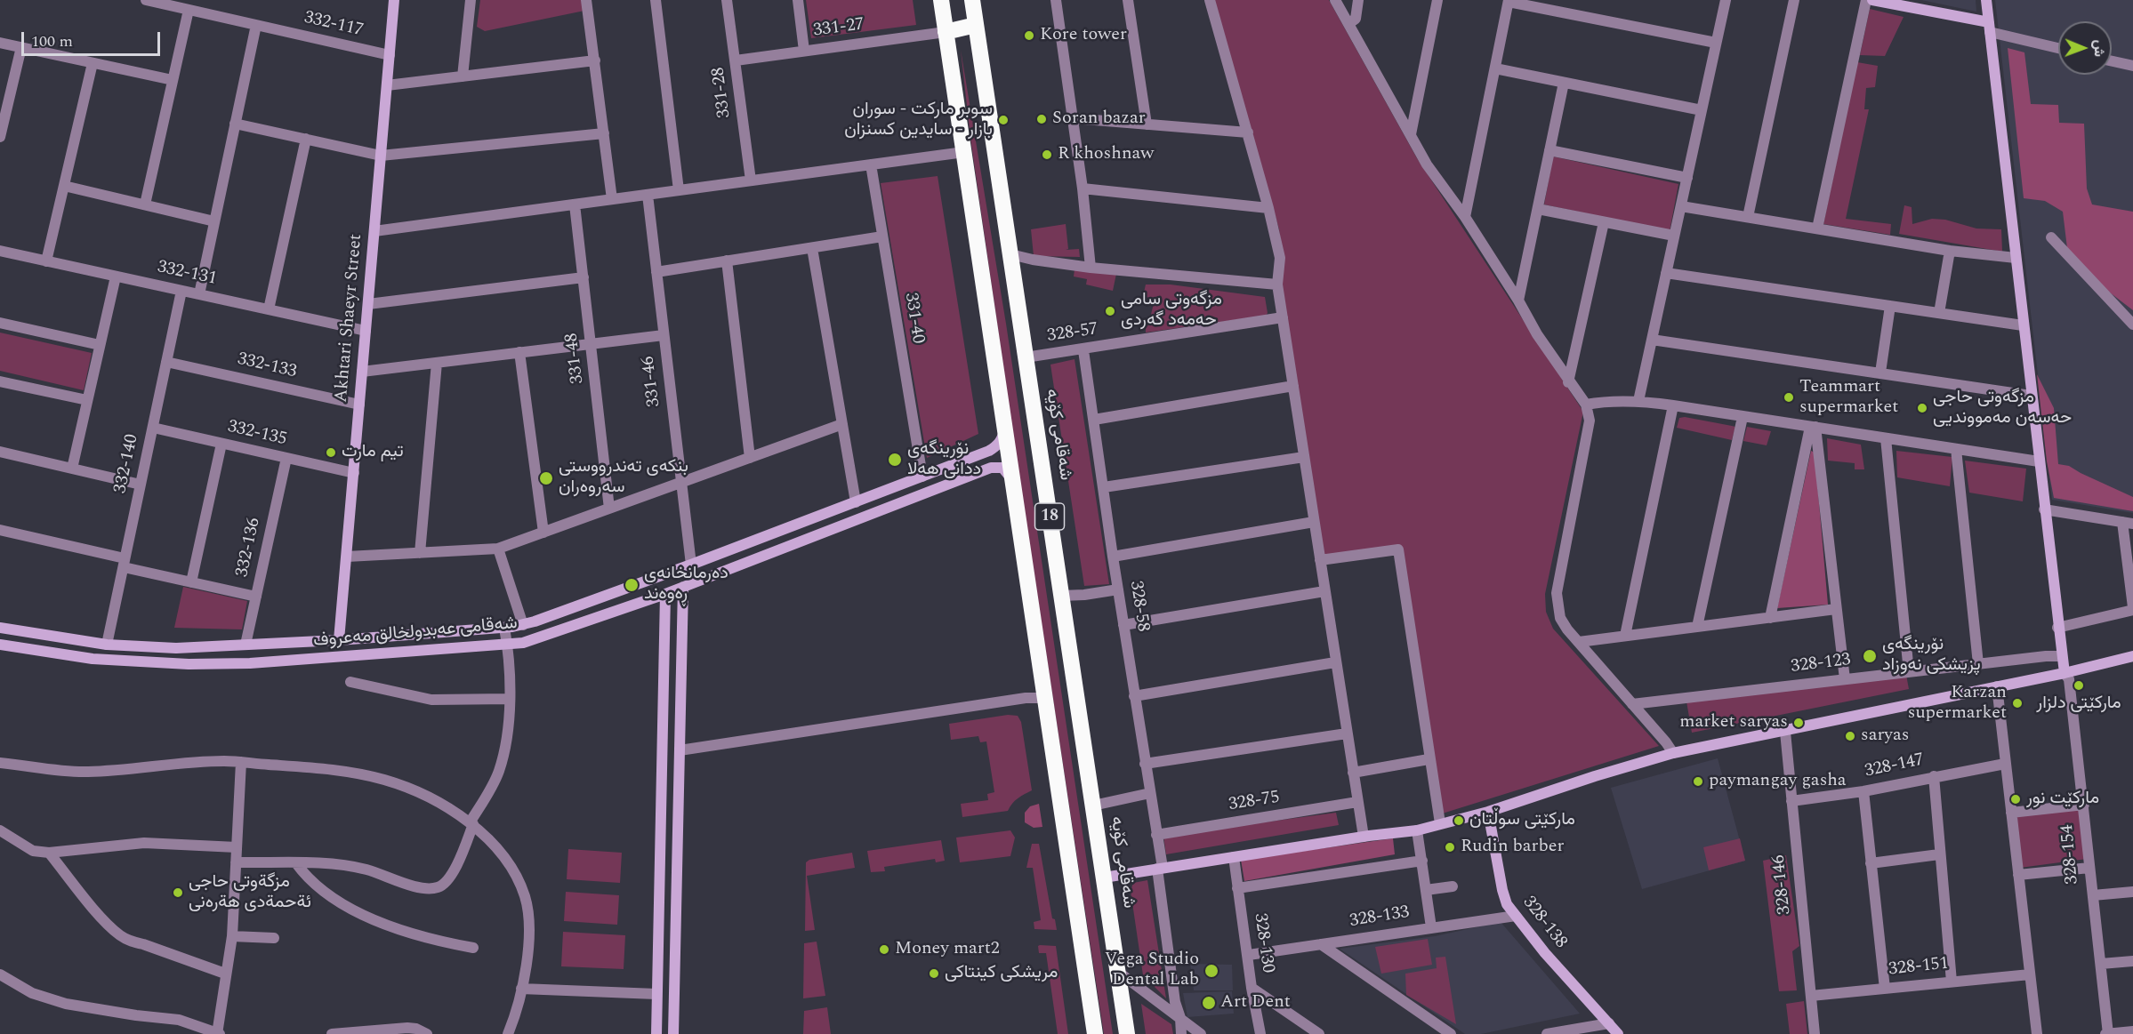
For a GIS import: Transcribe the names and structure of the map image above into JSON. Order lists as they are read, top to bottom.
{
  "streets": {
    "highway": ["شەقامی کۆیە", "18"],
    "street": [
      "332-117",
      "331-27",
      "331-28",
      "332-131",
      "Akhtari Shaeyr Street",
      "331-40",
      "328-57",
      "331-48",
      "332-133",
      "331-46",
      "332-135",
      "332-140",
      "332-136",
      "328-58",
      "شەقامی عەبدولخالق مەعروف",
      "328-123",
      "328-147",
      "328-75",
      "328-154",
      "328-146",
      "328-133",
      "328-138",
      "328-130",
      "328-151"
    ]
  },
  "crossings": [
    ["332-117", "Akhtari Shaeyr Street"],
    ["331-27", "331-28"],
    ["331-27", "18"],
    ["332-131", "Akhtari Shaeyr Street"],
    ["332-131", "332-140"],
    ["Akhtari Shaeyr Street", "332-133"],
    ["Akhtari Shaeyr Street", "332-135"],
    ["Akhtari Shaeyr Street", "شەقامی عەبدولخالق مەعروف"],
    ["331-40", "شەقامی عەبدولخالق مەعروف"],
    ["328-57", "شەقامی کۆیە"],
    ["328-57", "328-58"],
    ["332-133", "332-140"],
    ["331-46", "شەقامی عەبدولخالق مەعروف"],
    ["332-135", "332-140"],
    ["332-135", "332-136"],
    ["332-140", "شەقامی عەبدولخالق مەعروف"],
    ["18", "شەقامی عەبدولخالق مەعروف"],
    ["332-136", "شەقامی عەبدولخالق مەعروف"],
    ["328-58", "328-75"],
    ["328-147", "328-146"],
    ["328-146", "328-151"],
    ["328-133", "328-138"],
    ["328-133", "328-130"]
  ],
  "places": [
    "Kore tower",
    "Soran bazar",
    "سوبر ماركت - سوران بازار - سايدين كسنزان",
    "R khoshnaw",
    "مزگەوتی سامی حەمەد گەردی",
    "Teammart supermarket",
    "مزگەوتی حاجی حەسەن مەمووندیی",
    "تيم مارت",
    "نۆرینگەی ددانی هەلا",
    "بنکەی تەندرووستی سەروەران",
    "دەرمانخانەی ڕەوەند",
    "نۆرینگەی پزیشکی نەوزاد",
    "مارکێتی دلزار",
    "Karzan supermarket",
    "market saryas",
    "saryas",
    "paymangay gasha",
    "مارکێت نور",
    "مارکێتی سوڵتان",
    "Rudin barber",
    "مزگةوتی حاجی ئةحمةدی هةرەنی",
    "Money mart2",
    "Vega Studio Dental Lab",
    "مریشکی کینتاکی",
    "Art Dent"
  ],
  "scale_bar": "100 m",
  "north": "right"
}
